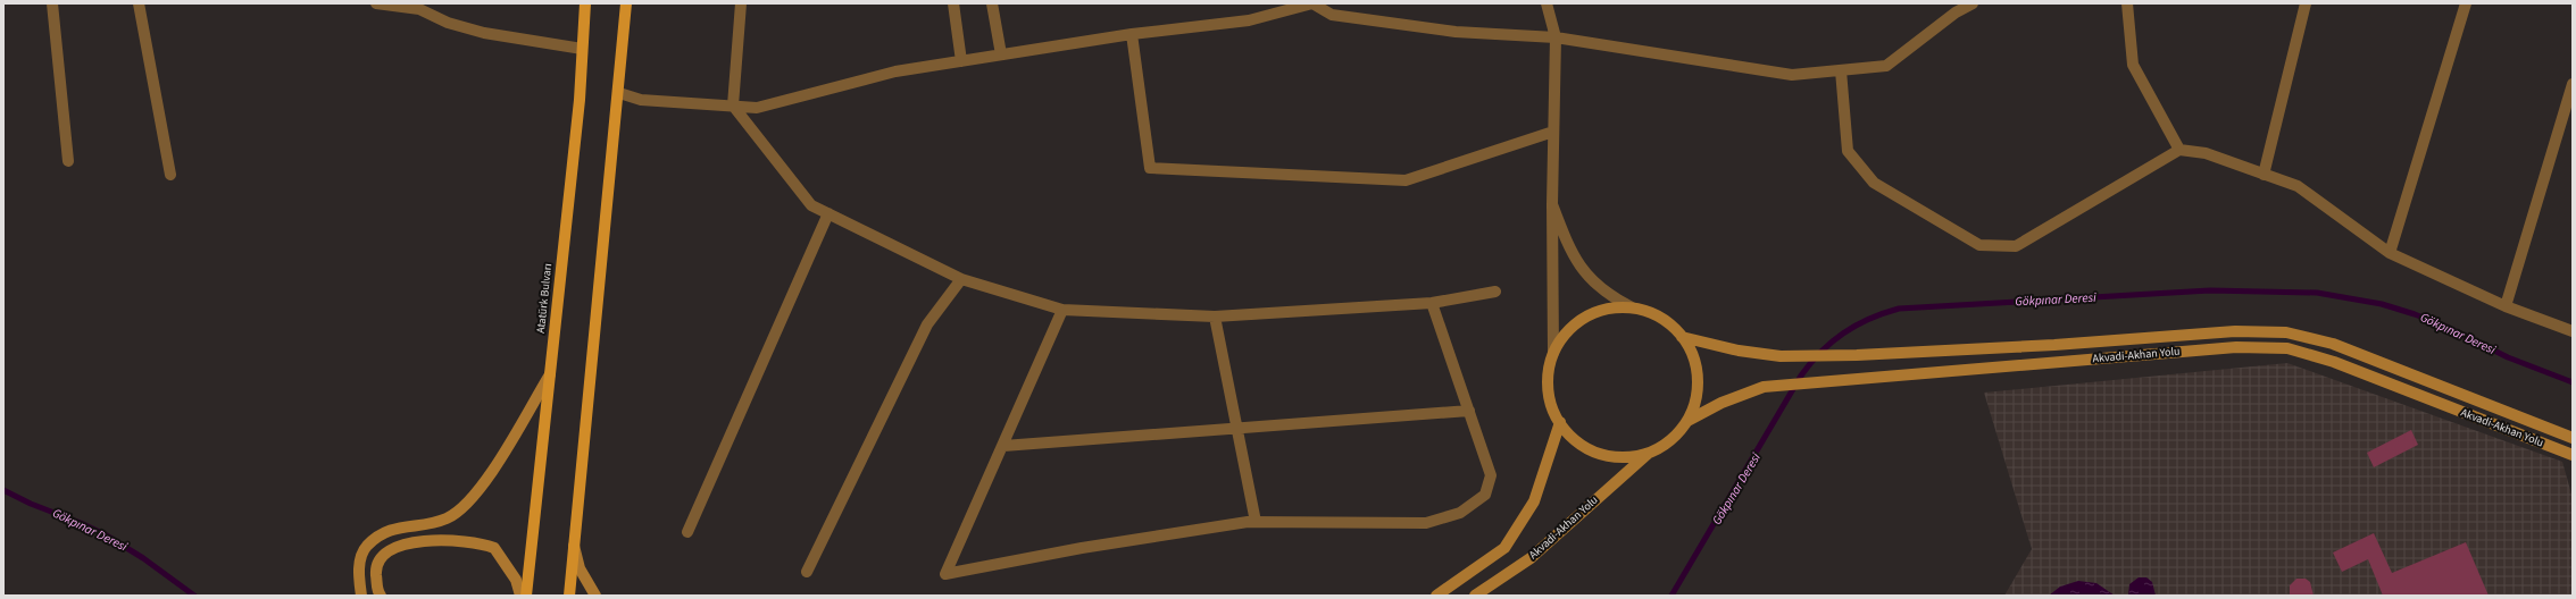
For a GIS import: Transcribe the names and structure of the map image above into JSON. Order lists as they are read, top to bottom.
{
  "streets": {
    "main road": ["Atatürk Bulvarı", "Akvadi-Akhan Yolu"]
  },
  "water": ["Gökpınar Deresi"]
}
